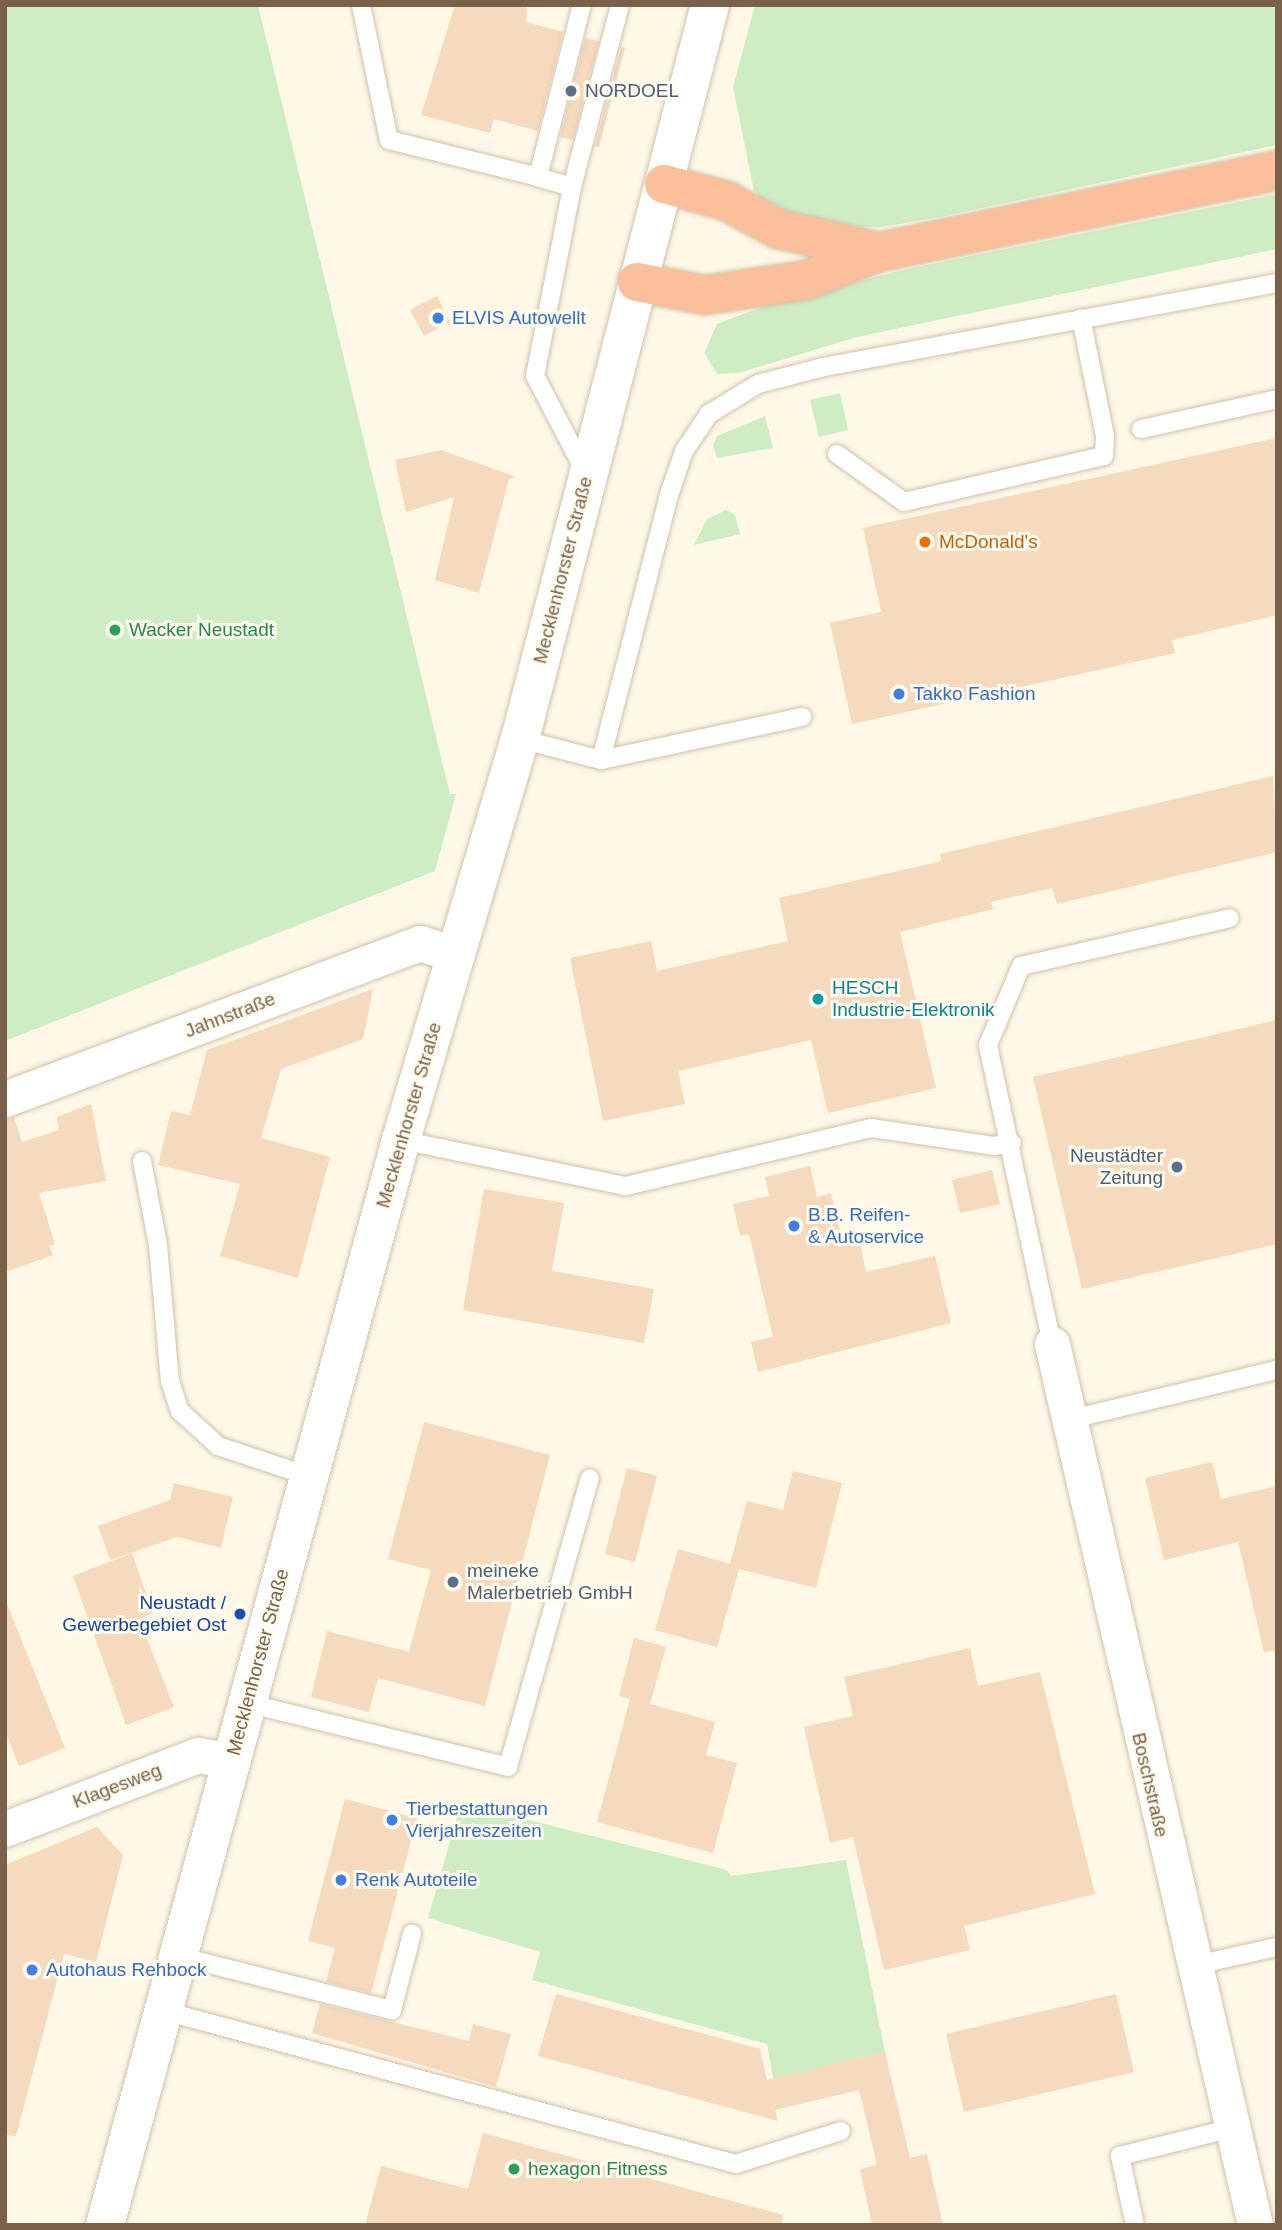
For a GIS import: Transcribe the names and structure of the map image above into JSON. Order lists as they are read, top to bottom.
{
  "streets": {
    "main road": ["Mecklenhorster Straße"],
    "street": ["Jahnstraße", "Boschstraße", "Klagesweg"]
  },
  "crossings": [
    ["Mecklenhorster Straße", "Jahnstraße"],
    ["Mecklenhorster Straße", "Klagesweg"]
  ],
  "places": [
    "NORDOEL",
    "ELVIS Autowellt",
    "McDonald's",
    "Wacker Neustadt",
    "Takko Fashion",
    "HESCH Industrie-Elektronik",
    "Neustädter Zeitung",
    "B.B. Reifen- & Autoservice",
    "meineke Malerbetrieb GmbH",
    "Neustadt / Gewerbegebiet Ost",
    "Tierbestattungen Vierjahreszeiten",
    "Renk Autoteile",
    "Autohaus Rehbock",
    "hexagon Fitness"
  ]
}
